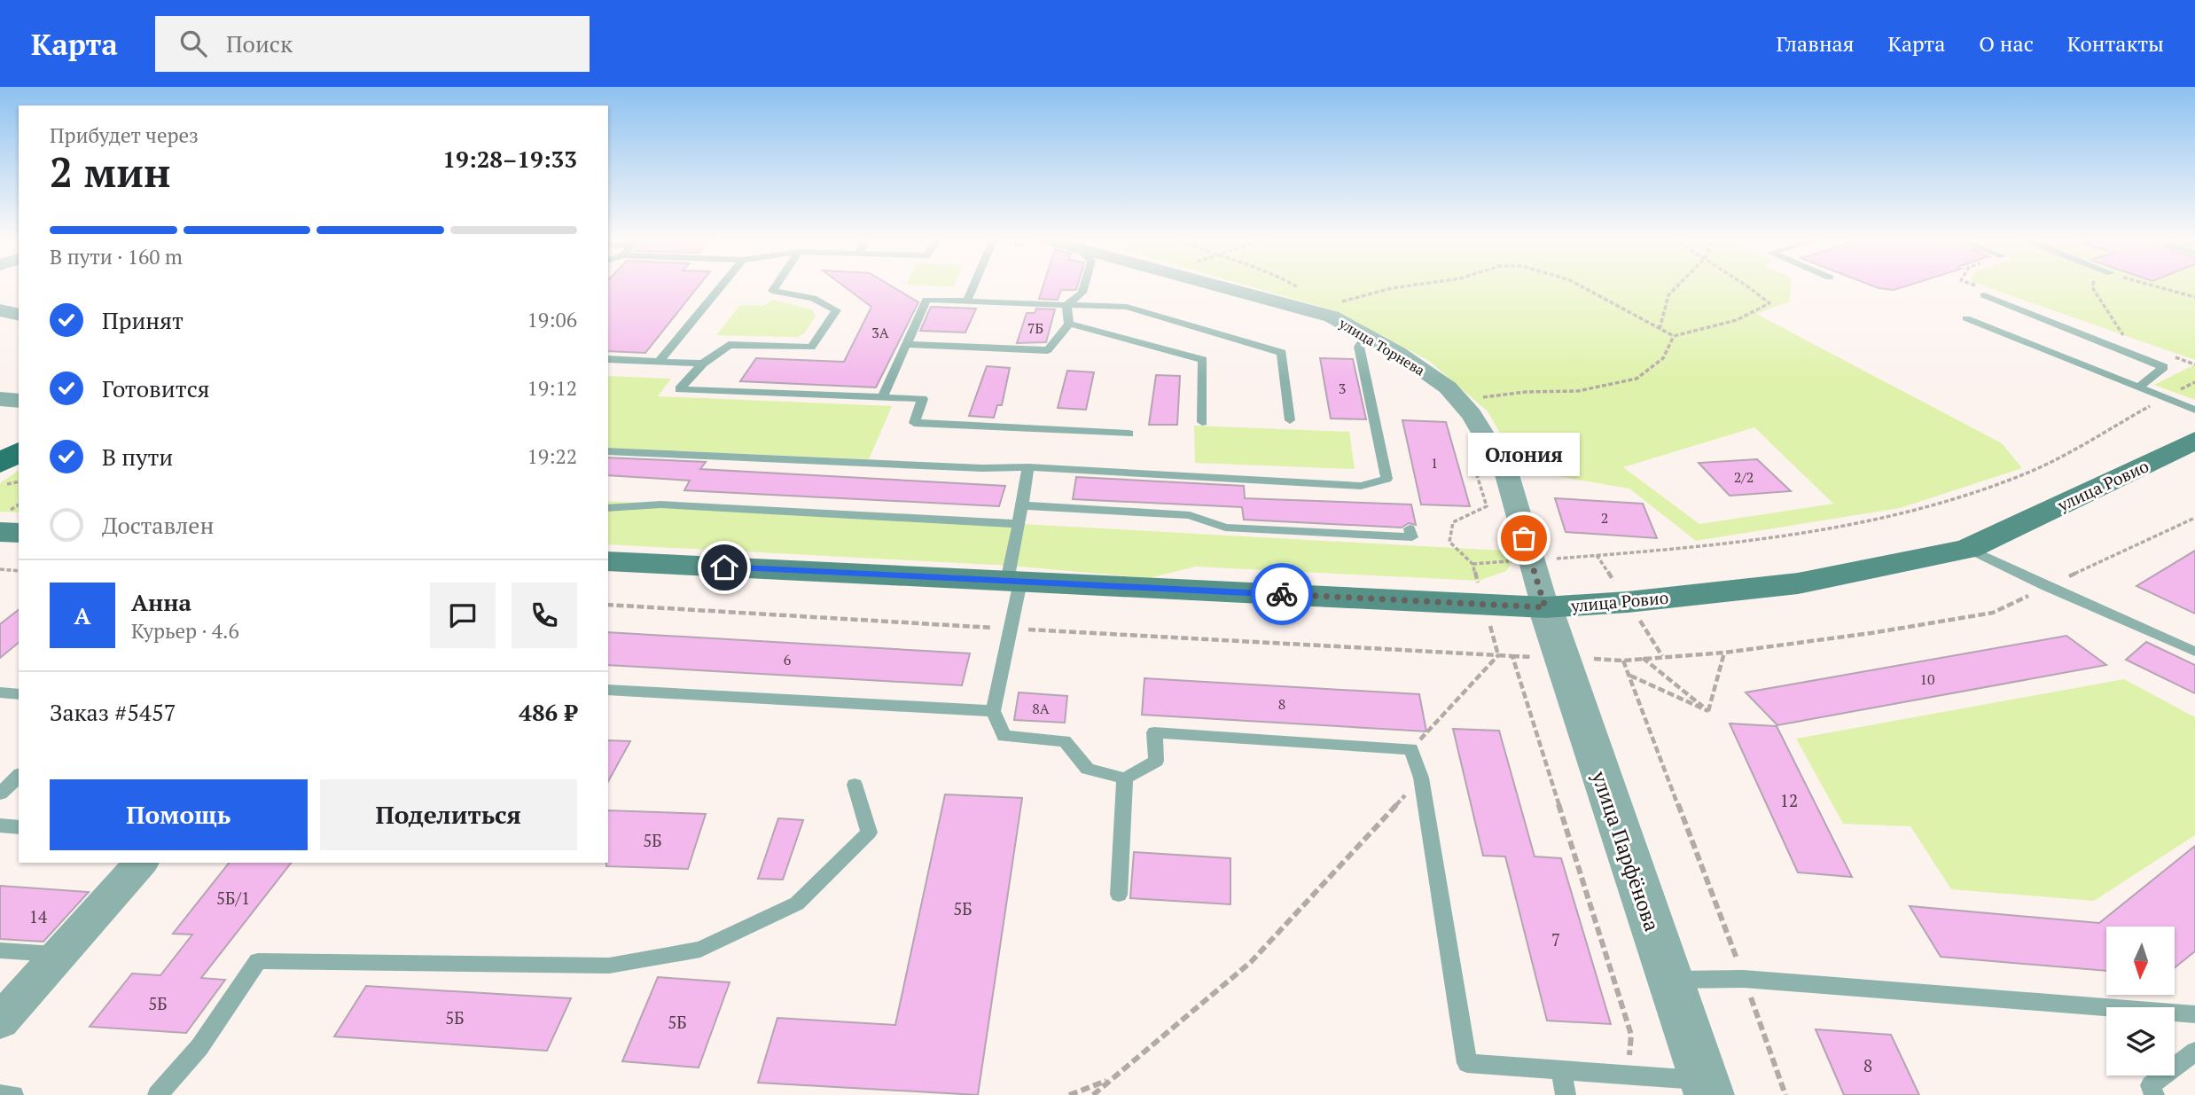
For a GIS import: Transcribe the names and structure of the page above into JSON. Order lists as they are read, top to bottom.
{
  "streets": {
    "main road": ["улица Ровио"],
    "street": ["улица Торнева", "улица Парфёнова"]
  },
  "crossings": [
    ["улица Торнева", "улица Ровио"],
    ["улица Торнева", "улица Парфёнова"],
    ["улица Ровио", "улица Парфёнова"]
  ],
  "places": ["Олония"],
  "house_numbers": [
    "7Б",
    "3А",
    "3",
    "1",
    "2/2",
    "2",
    "6",
    "10",
    "8",
    "8А",
    "12",
    "5Б",
    "5Б/1",
    "5Б",
    "14",
    "7",
    "5Б",
    "5Б",
    "5Б",
    "8"
  ],
  "north": "bottom",
  "page": {
    "header": "Карта",
    "search": "Поиск",
    "nav": [
      "Главная",
      "Карта",
      "О нас",
      "Контакты"
    ],
    "heading": ["2 мин", "Прибудет через", "19:28–19:33"],
    "panel": [
      "Анна",
      "Курьер · 4.6",
      "Заказ #5457",
      "486 ₽"
    ],
    "bar": "В пути · 160 m",
    "list": [
      ["Принят", "19:06"],
      ["Готовится", "19:12"],
      ["В пути", "19:22"],
      "Доставлен"
    ],
    "bubble": "Олония",
    "round": "А",
    "buttons": ["Помощь", "Поделиться"]
  }
}
